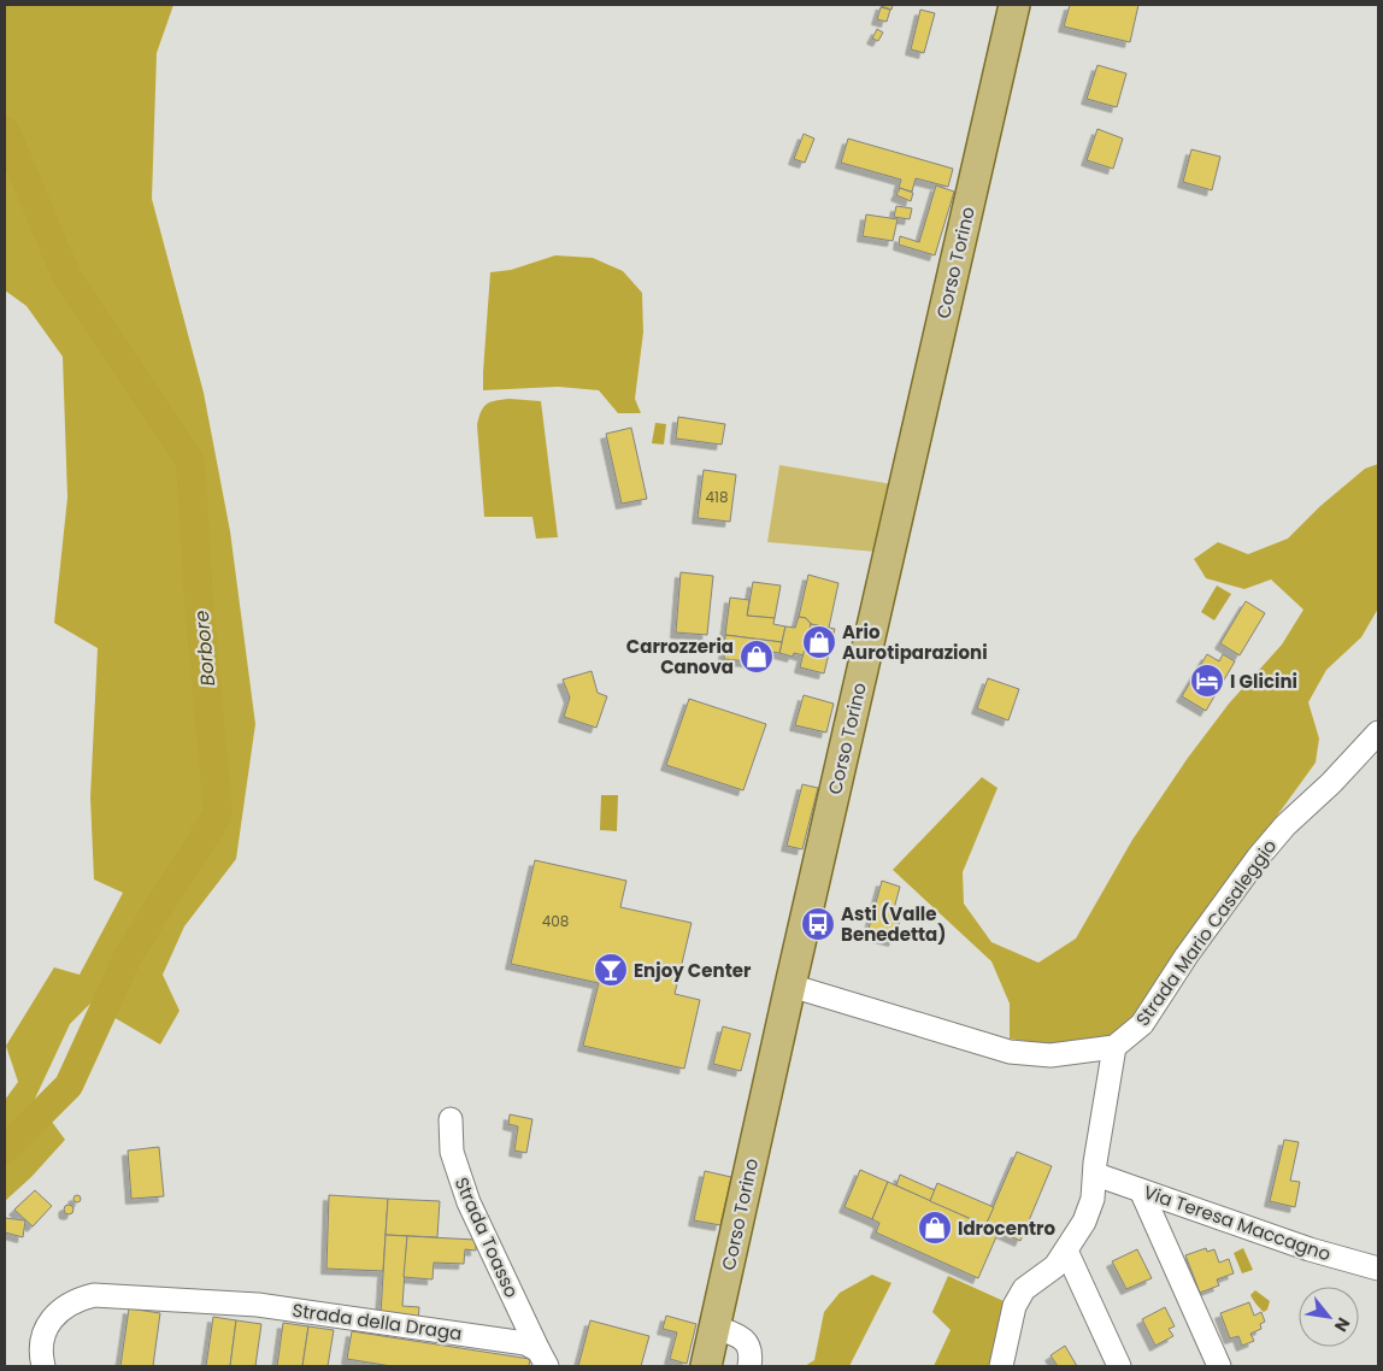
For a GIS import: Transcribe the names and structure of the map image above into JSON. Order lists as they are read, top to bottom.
{
  "streets": {
    "main road": ["Corso Torino"],
    "street": [
      "Strada Mario Casaleggio",
      "Via Teresa Maccagno",
      "Strada Toasso",
      "Strada della Draga"
    ]
  },
  "crossings": [
    ["Strada Toasso", "Strada della Draga"]
  ],
  "water": ["Borbore"],
  "places": {
    "shop": ["Ario Aurotiparazioni", "Carrozzeria Canova", "Idrocentro"],
    "hotel": ["I Glicini"],
    "bus stop": ["Asti (Valle Benedetta)"],
    "bar": ["Enjoy Center"]
  },
  "house_numbers": ["418", "408"],
  "north": "bottom right"
}
